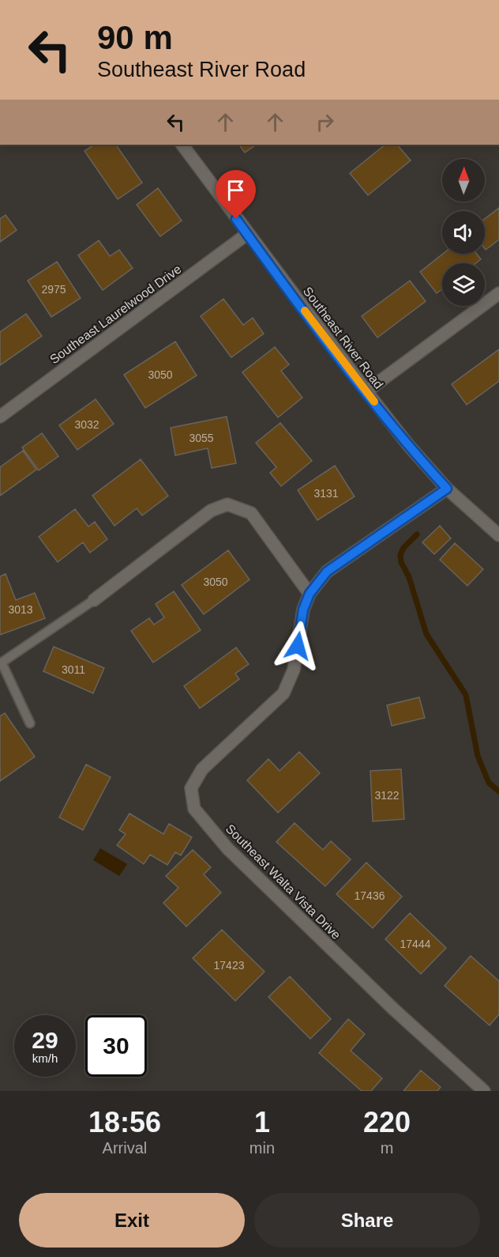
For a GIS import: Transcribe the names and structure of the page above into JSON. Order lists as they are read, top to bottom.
{
  "streets": {
    "street": ["Southeast Laurelwood Drive", "Southeast River Road", "Southeast Walta Vista Drive"]
  },
  "crossings": [
    ["Southeast Laurelwood Drive", "Southeast River Road"],
    ["Southeast River Road", "Southeast Walta Vista Drive"]
  ],
  "house_numbers": [
    "2975",
    "3050",
    "3032",
    "3055",
    "3131",
    "3050",
    "3013",
    "3011",
    "3122",
    "17436",
    "17444",
    "17423"
  ],
  "north": "top",
  "page": {
    "turn": ["90 m", "Southeast River Road"],
    "speed": "29 km/h",
    "limit": "30",
    "eta": [
      "18:56",
      "Arrival",
      "1",
      "min",
      "220",
      "m"
    ],
    "buttons": ["Exit", "Share"]
  }
}
